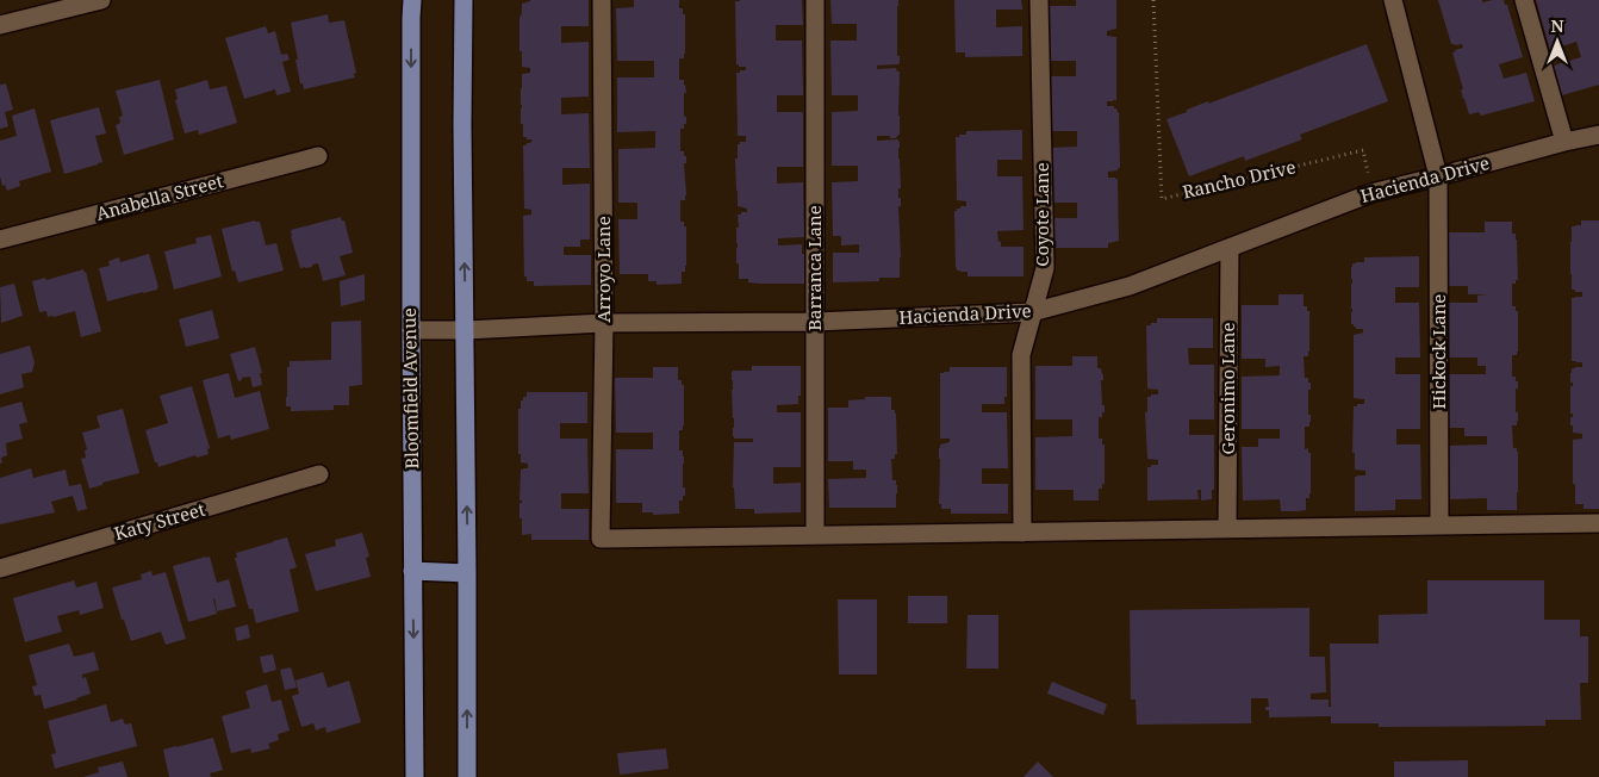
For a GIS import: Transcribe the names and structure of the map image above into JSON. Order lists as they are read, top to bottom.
{
  "streets": {
    "main road": ["Bloomfield Avenue"],
    "street": [
      "Hacienda Drive",
      "Anabella Street",
      "Coyote Lane",
      "Barranca Lane",
      "Arroyo Lane",
      "Hickock Lane",
      "Geronimo Lane",
      "Katy Street"
    ],
    "path": ["Rancho Drive"]
  },
  "crossings": [
    ["Rancho Drive", "Hacienda Drive"],
    ["Hacienda Drive", "Coyote Lane"],
    ["Hacienda Drive", "Barranca Lane"],
    ["Hacienda Drive", "Arroyo Lane"],
    ["Hacienda Drive", "Hickock Lane"],
    ["Hacienda Drive", "Bloomfield Avenue"],
    ["Hacienda Drive", "Geronimo Lane"],
    ["Barranca Lane", "Arroyo Lane"]
  ],
  "north": "top"
}
